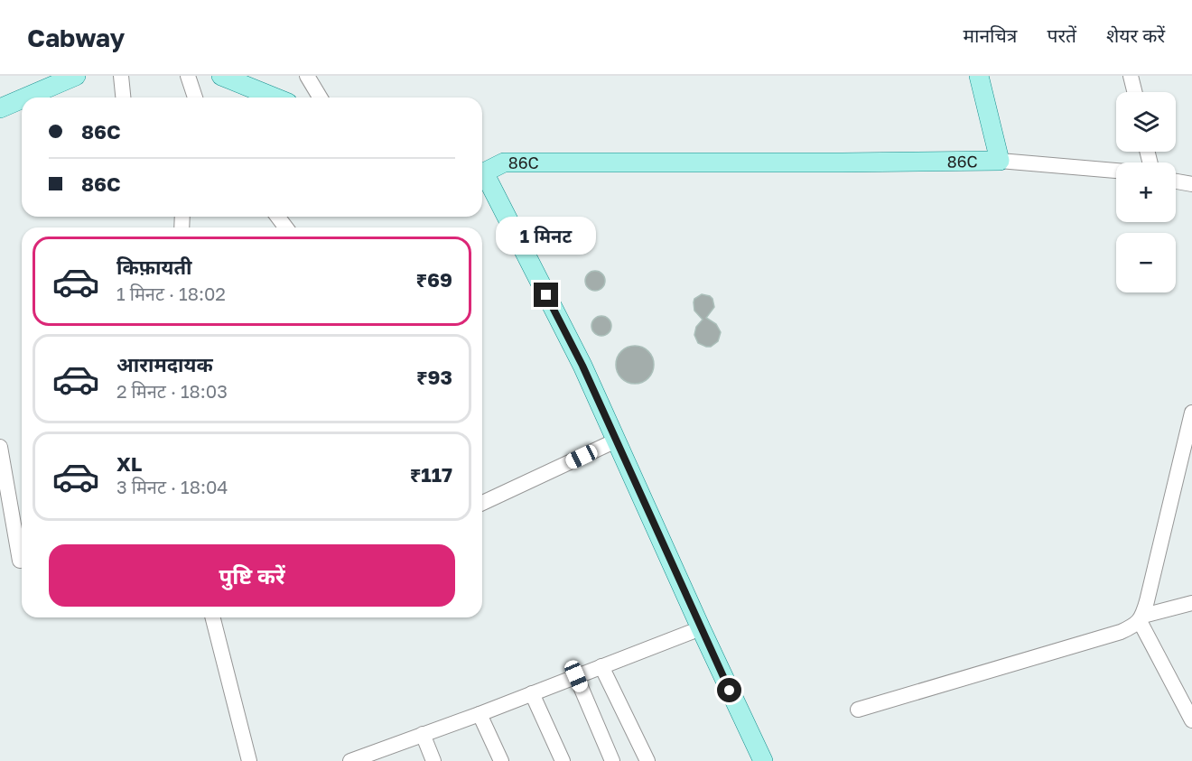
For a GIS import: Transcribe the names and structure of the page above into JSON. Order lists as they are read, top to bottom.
{
  "streets": {
    "main road": ["86C"]
  },
  "page": {
    "header": "Cabway",
    "nav": ["मानचित्र", "परतें", "शेयर करें"],
    "map_buttons": ["+", "−"],
    "banner": ["86C", "86C"],
    "bubble": "1 मिनट",
    "list": [
      {
        "name": "किफ़ायती",
        "note": "1 मिनट · 18:02",
        "value": "₹69"
      },
      {
        "name": "आरामदायक",
        "note": "2 मिनट · 18:03",
        "value": "₹93"
      },
      {
        "name": "XL",
        "note": "3 मिनट · 18:04",
        "value": "₹117"
      }
    ],
    "buttons": "पुष्टि करें"
  }
}
